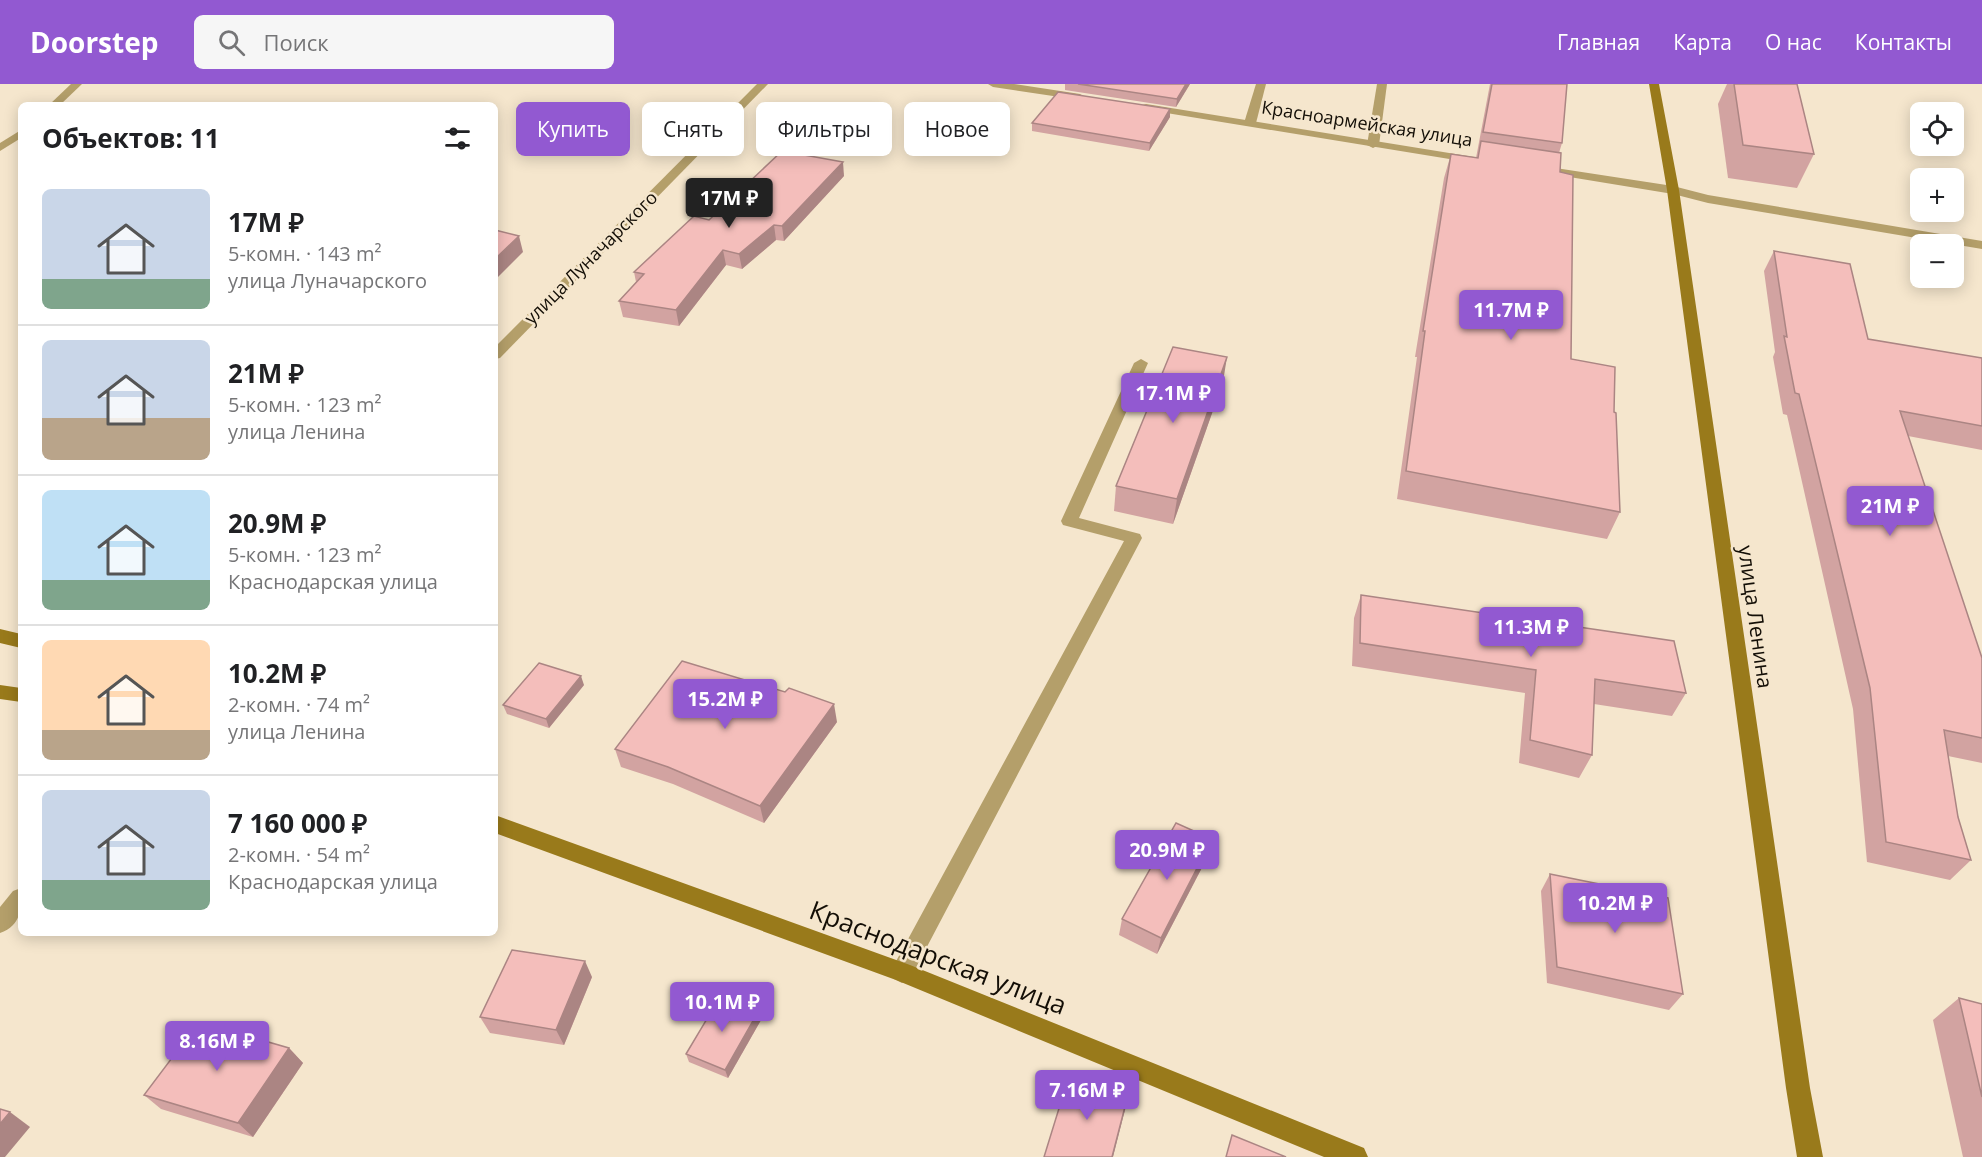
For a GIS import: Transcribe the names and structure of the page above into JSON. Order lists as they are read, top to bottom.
{
  "streets": {
    "street": [
      "Красноармейская улица",
      "улица Луначарского",
      "улица Ленина",
      "Краснодарская улица"
    ]
  },
  "page": {
    "header": "Doorstep",
    "search": "Поиск",
    "nav": [
      "Главная",
      "Карта",
      "О нас",
      "Контакты"
    ],
    "map_buttons": ["+", "−"],
    "chip": [
      "Купить",
      "Снять",
      "Фильтры",
      "Новое"
    ],
    "heading": "Объектов: 11",
    "list": [
      {
        "name": "17M ₽",
        "note": "5-комн. · 143 m² · улица Луначарского"
      },
      {
        "name": "21M ₽",
        "note": "5-комн. · 123 m² · улица Ленина"
      },
      {
        "name": "20.9M ₽",
        "note": "5-комн. · 123 m² · Краснодарская улица"
      },
      {
        "name": "10.2M ₽",
        "note": "2-комн. · 74 m² · улица Ленина"
      },
      {
        "name": "7 160 000 ₽",
        "note": "2-комн. · 54 m² · Краснодарская улица"
      }
    ],
    "price": [
      "17M ₽",
      "11.7M ₽",
      "17.1M ₽",
      "21M ₽",
      "11.3M ₽",
      "15.2M ₽",
      "20.9M ₽",
      "10.2M ₽",
      "10.1M ₽",
      "8.16M ₽",
      "7.16M ₽"
    ]
  }
}
